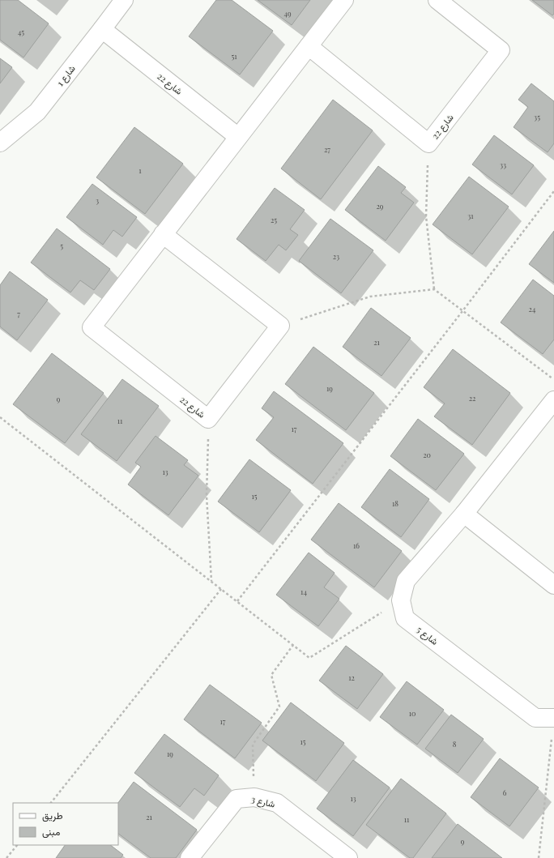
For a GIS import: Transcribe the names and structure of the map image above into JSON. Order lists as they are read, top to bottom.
{
  "streets": {
    "street": [
      "شارع 1",
      "شارع 22",
      "شارع 5",
      "شارع 3"
    ]
  },
  "crossings": [
    ["شارع 1", "شارع 22"]
  ],
  "house_numbers": [
    "49",
    "45",
    "51",
    "35",
    "27",
    "33",
    "1",
    "3",
    "29",
    "31",
    "25",
    "5",
    "23",
    "24",
    "7",
    "21",
    "19",
    "22",
    "9",
    "11",
    "17",
    "20",
    "13",
    "15",
    "18",
    "16",
    "14",
    "12",
    "10",
    "17",
    "15",
    "8",
    "19",
    "6",
    "13",
    "21",
    "11",
    "9"
  ],
  "legend": ["طريق", "مبنى"]
}
